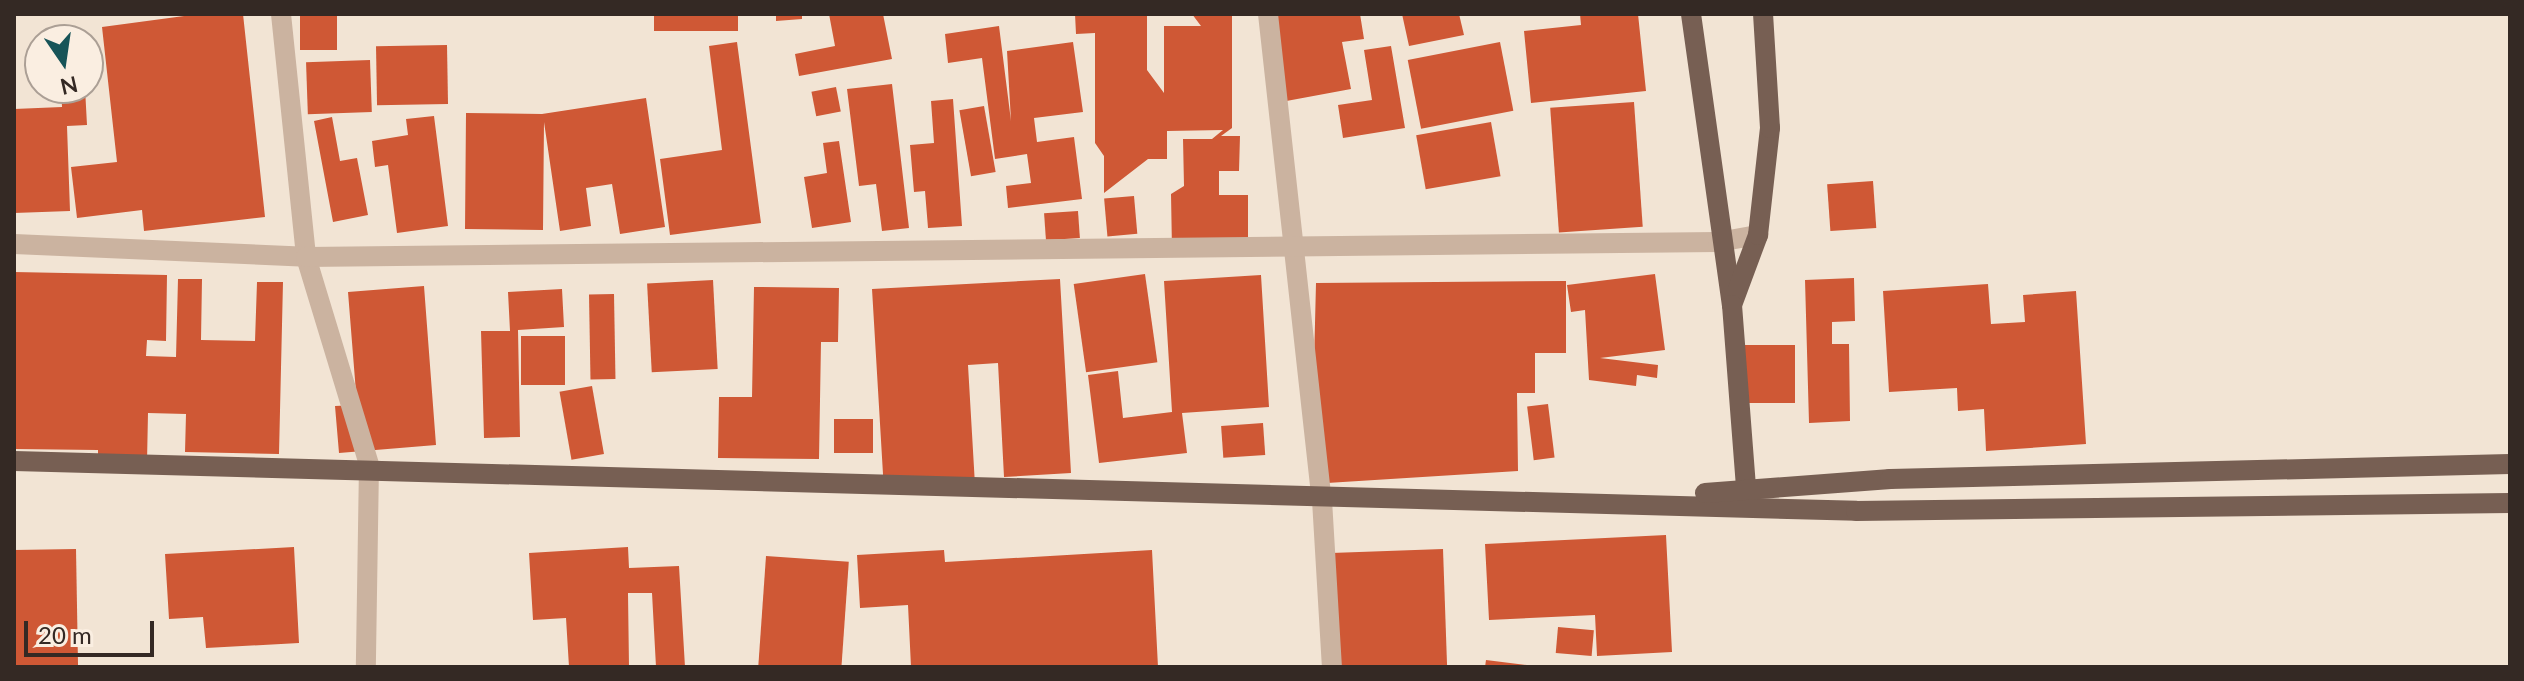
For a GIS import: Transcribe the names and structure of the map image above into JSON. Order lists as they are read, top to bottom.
{
  "scale_bar": "20 m",
  "north": "bottom"
}
